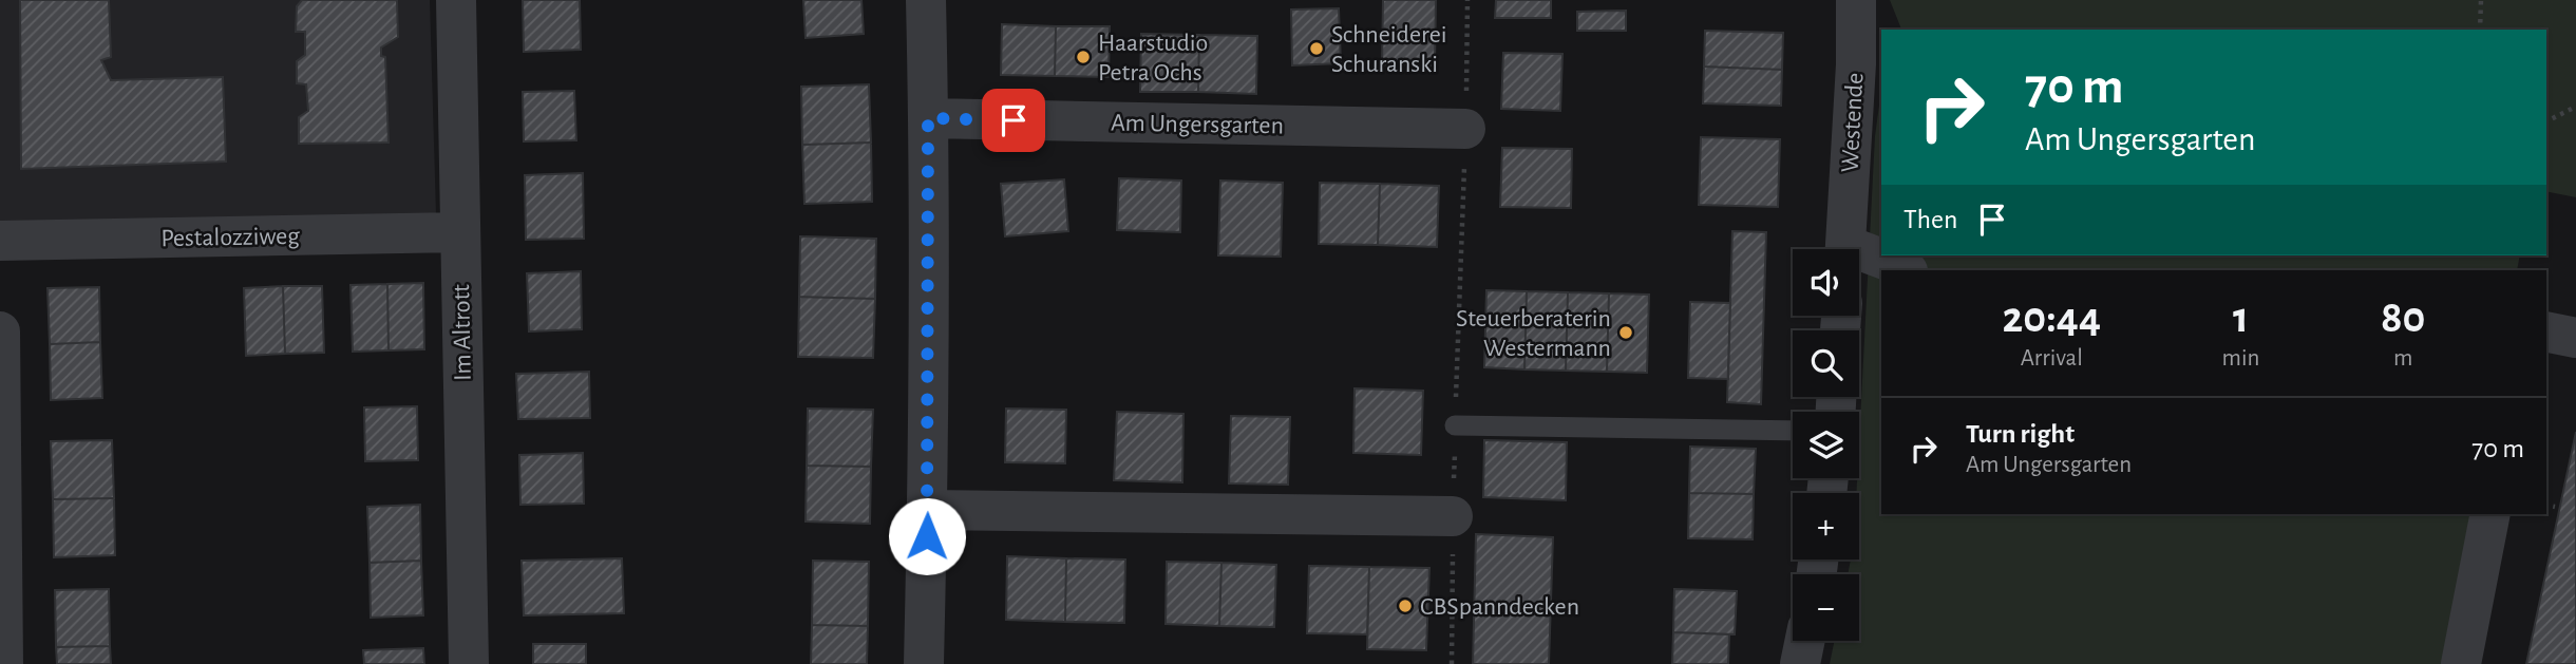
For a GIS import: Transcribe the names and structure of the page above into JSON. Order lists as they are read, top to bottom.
{
  "streets": {
    "street": [
      "Westende",
      "Am Ungersgarten",
      "Pestalozziweg",
      "Im Altrott"
    ]
  },
  "crossings": [
    ["Pestalozziweg", "Im Altrott"]
  ],
  "places": [
    "Schneiderei Schuranski",
    "Haarstudio Petra Ochs",
    "Steuerberaterin Westermann",
    "CBSpanndecken"
  ],
  "page": {
    "turn": ["70 m", "Am Ungersgarten"],
    "then": "Then",
    "map_buttons": ["+", "−"],
    "eta": [
      "20:44",
      "Arrival",
      "1",
      "min",
      "80",
      "m"
    ],
    "list": [
      {
        "name": "Turn right",
        "note": "Am Ungersgarten",
        "value": "70 m"
      }
    ]
  }
}
